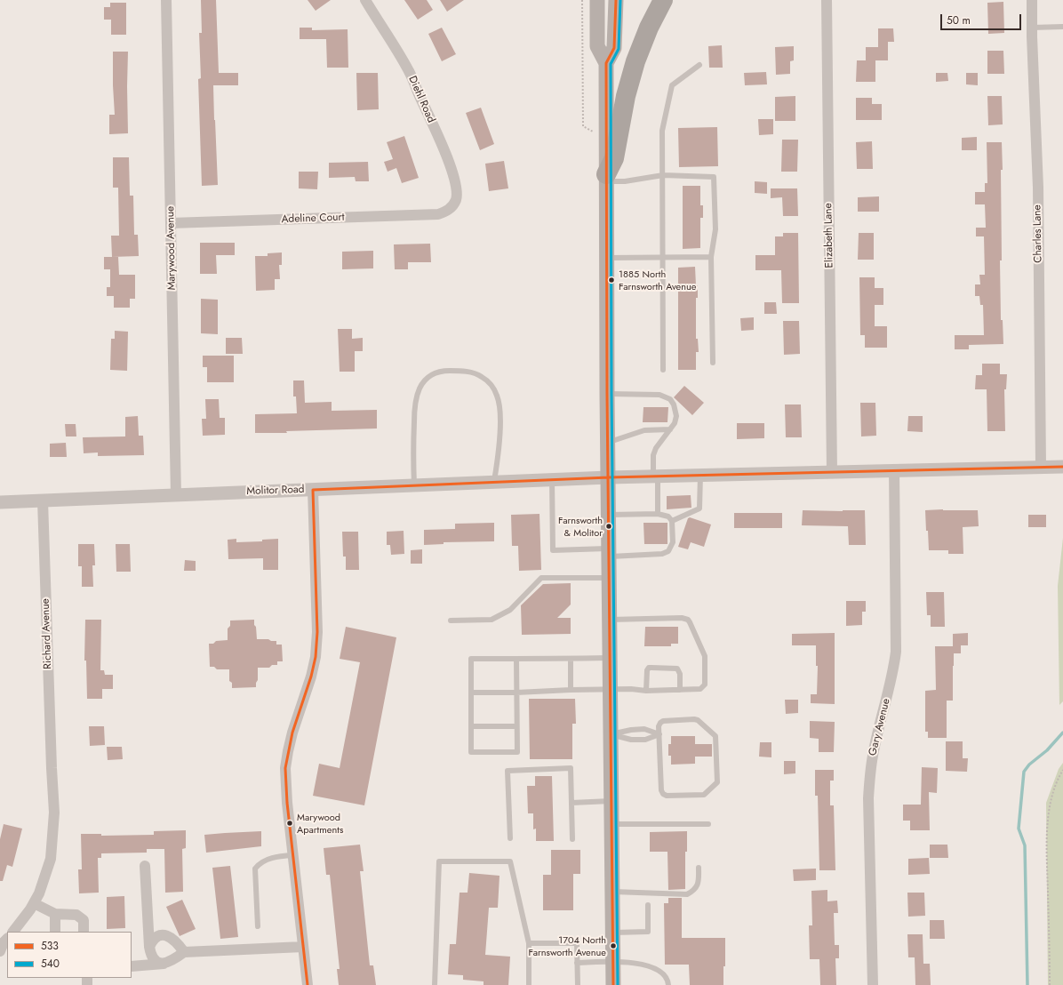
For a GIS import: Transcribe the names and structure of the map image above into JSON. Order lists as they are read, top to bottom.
{
  "streets": {
    "street": [
      "Diehl Road",
      "Adeline Court",
      "Charles Lane",
      "Elizabeth Lane",
      "Marywood Avenue",
      "Molitor Road",
      "Richard Avenue",
      "Gary Avenue"
    ]
  },
  "crossings": [
    ["Diehl Road", "Adeline Court"],
    ["Adeline Court", "Marywood Avenue"],
    ["Charles Lane", "Molitor Road"],
    ["Elizabeth Lane", "Molitor Road"],
    ["Marywood Avenue", "Molitor Road"],
    ["Molitor Road", "Richard Avenue"],
    ["Molitor Road", "Gary Avenue"]
  ],
  "places": [
    "1885 North Farnsworth Avenue",
    "Farnsworth & Molitor",
    "Marywood Apartments",
    "1704 North Farnsworth Avenue"
  ],
  "lines": ["transit line 533", "transit line 540"],
  "legend": ["533", "540"],
  "scale_bar": "50 m"
}
